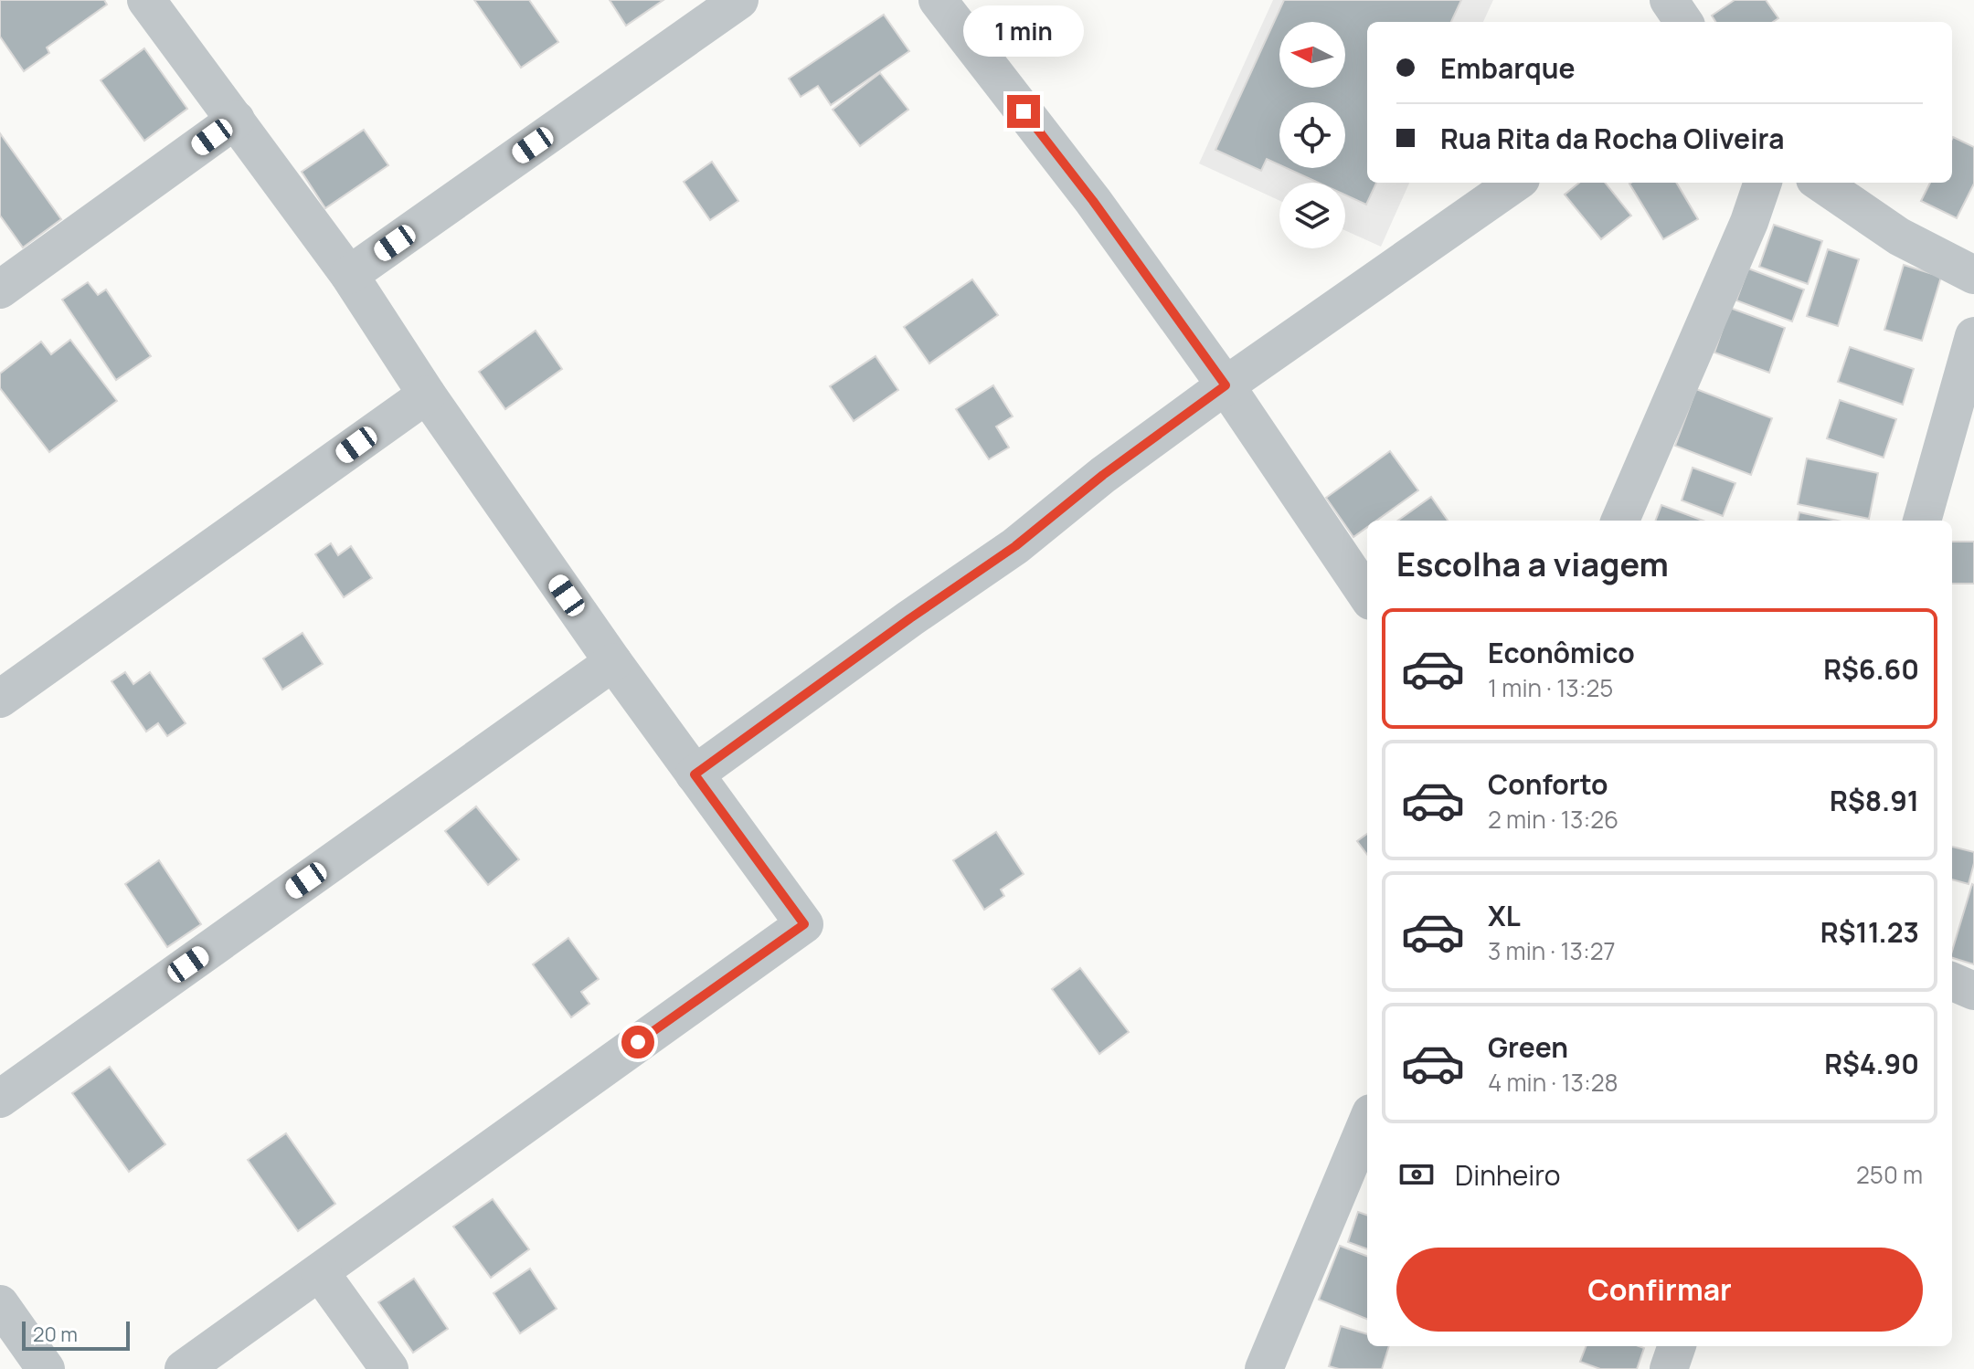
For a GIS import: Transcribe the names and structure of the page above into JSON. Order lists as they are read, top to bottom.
{
  "scale_bar": "20 m",
  "north": "left",
  "page": {
    "bubble": "1 min",
    "banner": ["Embarque", "Rua Rita da Rocha Oliveira"],
    "heading": "Escolha a viagem",
    "list": [
      {
        "name": "Econômico",
        "note": "1 min · 13:25",
        "value": "R$6.60"
      },
      {
        "name": "Conforto",
        "note": "2 min · 13:26",
        "value": "R$8.91"
      },
      {
        "name": "XL",
        "note": "3 min · 13:27",
        "value": "R$11.23"
      },
      {
        "name": "Green",
        "note": "4 min · 13:28",
        "value": "R$4.90"
      }
    ],
    "pay": ["Dinheiro", "250 m"],
    "buttons": "Confirmar",
    "scale": "20 m"
  }
}
